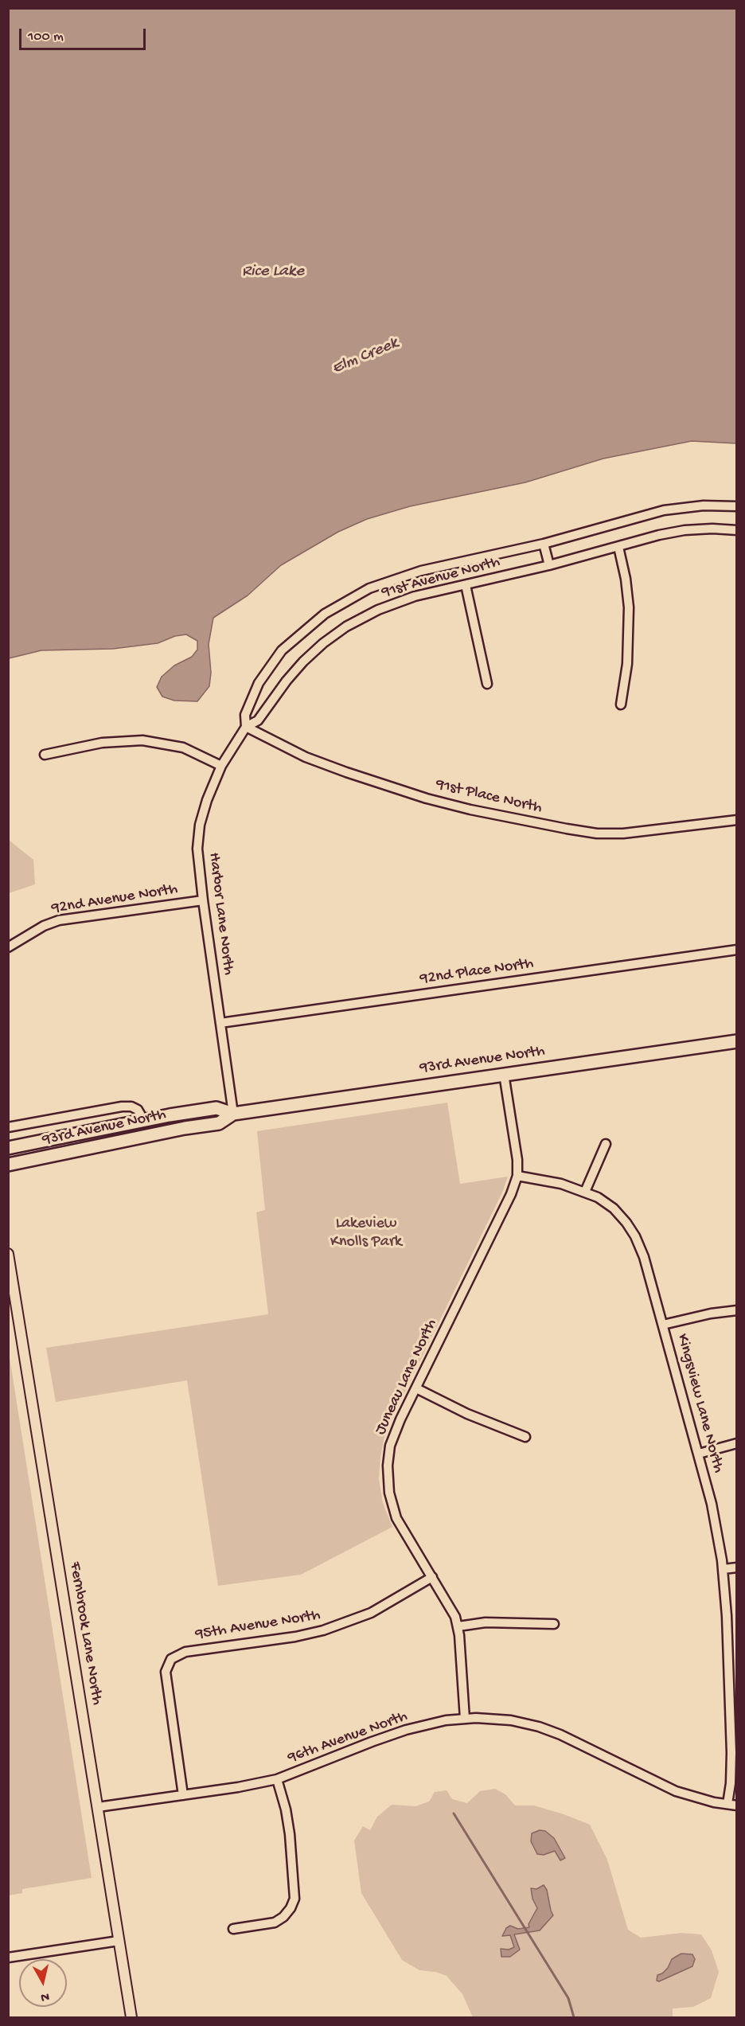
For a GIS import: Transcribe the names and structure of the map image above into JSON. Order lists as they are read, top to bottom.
{
  "streets": {
    "main road": ["93rd Avenue North"],
    "street": [
      "91st Avenue North",
      "91st Place North",
      "92nd Avenue North",
      "Harbor Lane North",
      "92nd Place North",
      "Juneau Lane North",
      "Kingsview Lane North",
      "95th Avenue North",
      "Fernbrook Lane North",
      "96th Avenue North"
    ]
  },
  "crossings": [
    ["91st Avenue North", "91st Place North"],
    ["91st Avenue North", "Harbor Lane North"],
    ["91st Place North", "Harbor Lane North"],
    ["92nd Avenue North", "Harbor Lane North"],
    ["Harbor Lane North", "92nd Place North"],
    ["Harbor Lane North", "93rd Avenue North"],
    ["93rd Avenue North", "Juneau Lane North"],
    ["Juneau Lane North", "Kingsview Lane North"],
    ["Juneau Lane North", "95th Avenue North"],
    ["Juneau Lane North", "96th Avenue North"],
    ["Kingsview Lane North", "96th Avenue North"],
    ["95th Avenue North", "96th Avenue North"],
    ["Fernbrook Lane North", "96th Avenue North"]
  ],
  "water": ["Rice Lake", "Elm Creek"],
  "parks": ["Lakeview Knolls Park"],
  "scale_bar": "100 m",
  "north": "bottom"
}
